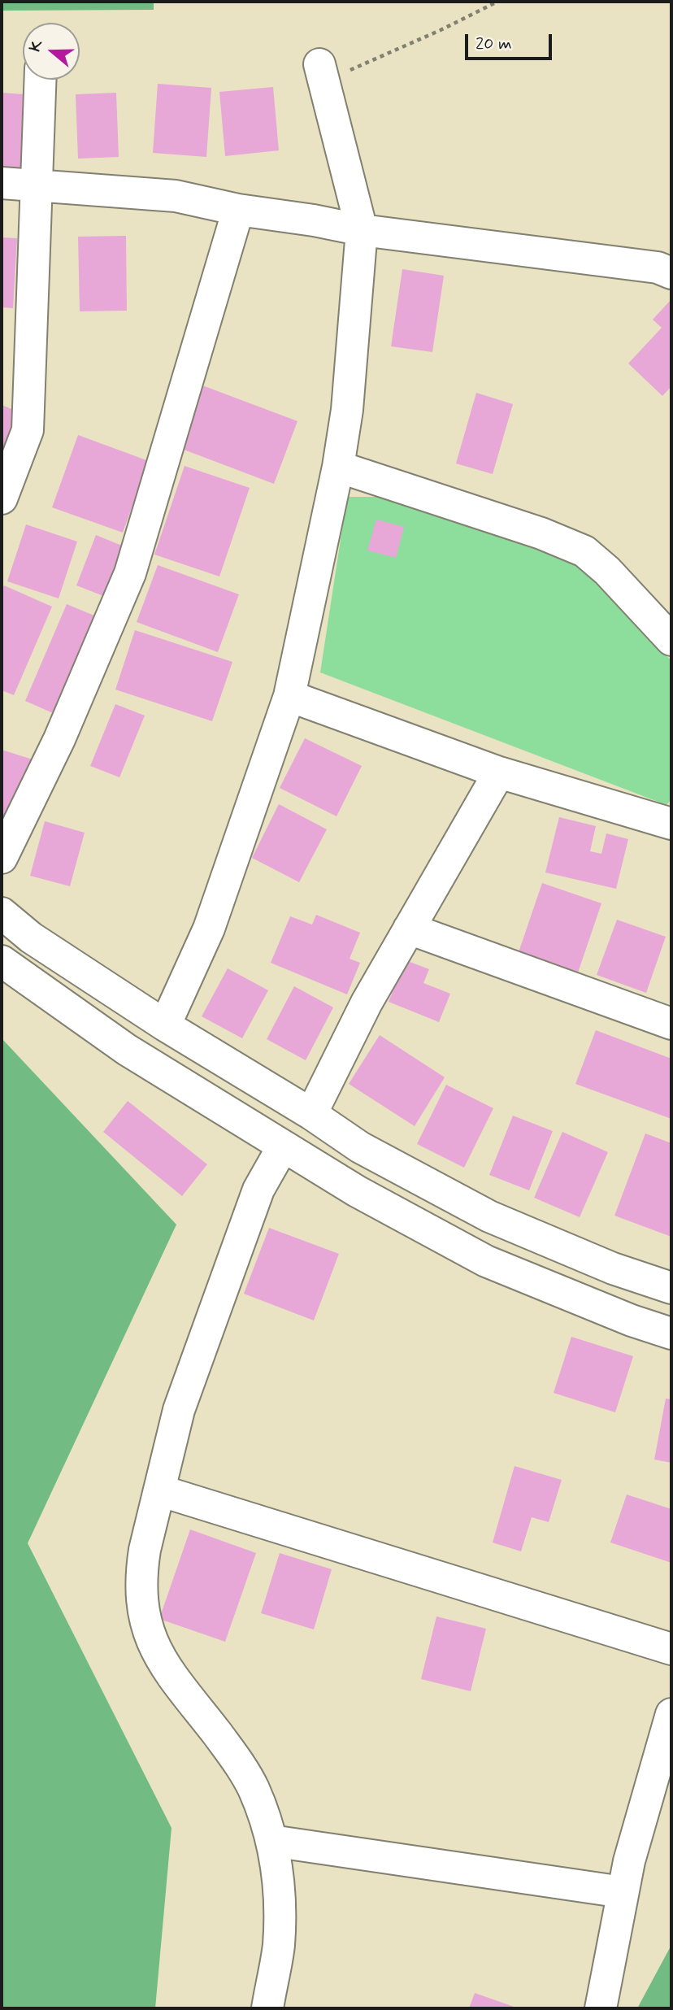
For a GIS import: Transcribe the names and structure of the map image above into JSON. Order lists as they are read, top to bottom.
{
  "scale_bar": "20 m",
  "north": "left"
}
